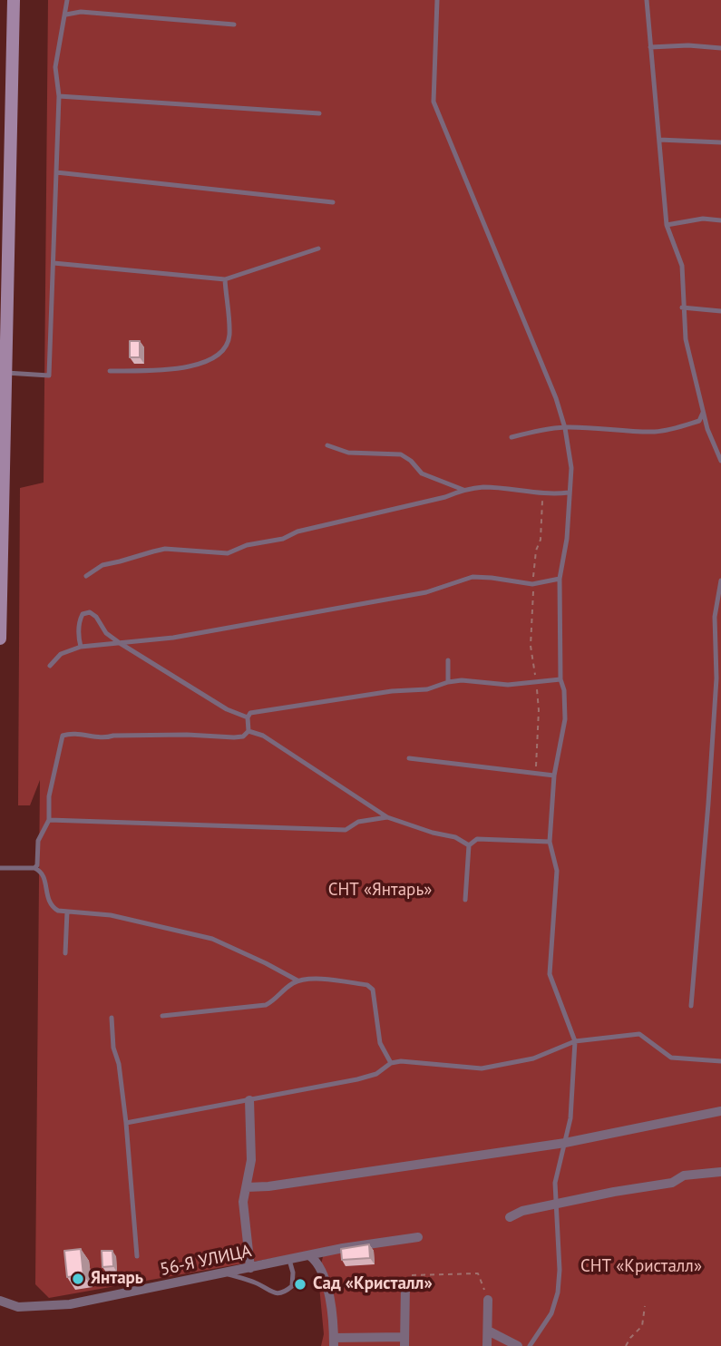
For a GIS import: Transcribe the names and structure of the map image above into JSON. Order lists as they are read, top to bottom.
{
  "streets": {
    "street": ["56-Я УЛИЦА"]
  },
  "parks": ["СНТ «Янтарь»", "СНТ «Кристалл»"],
  "places": ["Янтарь", "Сад «Кристалл»"]
}
